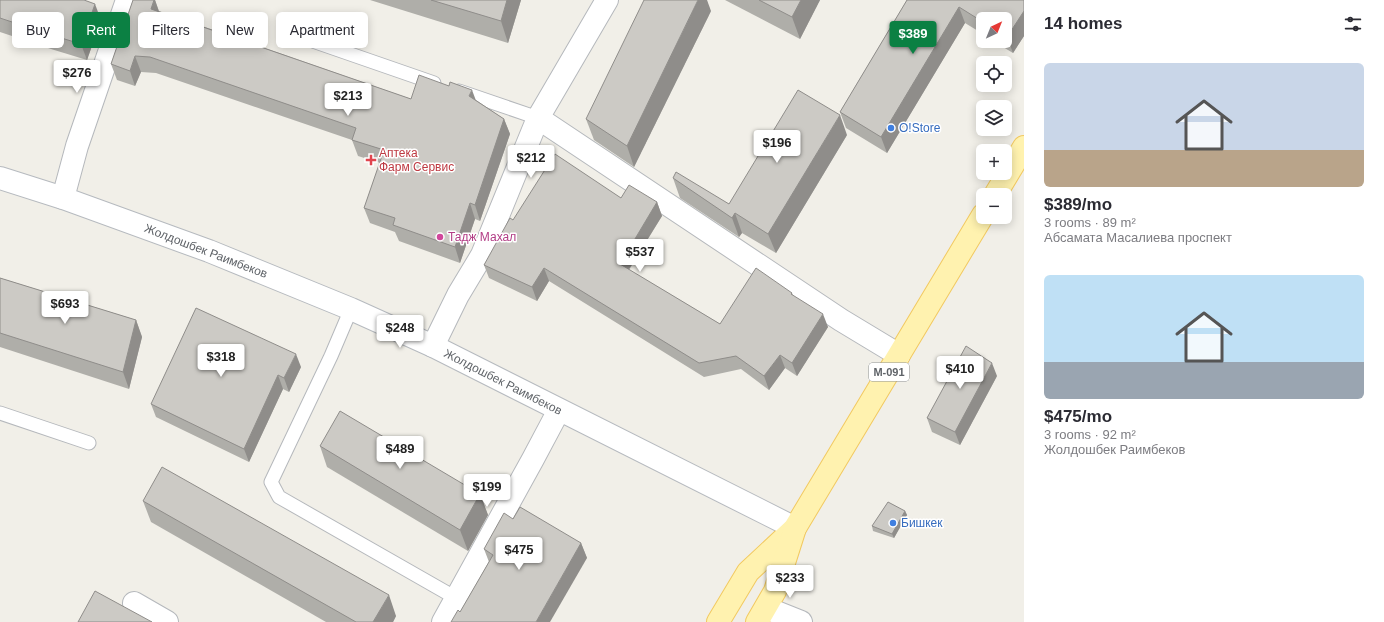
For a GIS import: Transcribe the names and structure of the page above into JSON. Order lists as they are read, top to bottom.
{
  "streets": {
    "main road": ["М-091"],
    "street": ["Жолдошбек Раимбеков"]
  },
  "crossings": [
    ["Жолдошбек Раимбеков", "М-091"]
  ],
  "places": {
    "other": ["O!Store", "Тадж Махал", "Бишкек"],
    "health": ["Аптека Фарм Сервис"]
  },
  "north": "top right",
  "page": {
    "heading": "14 homes",
    "map_buttons": ["+", "−"],
    "chip": [
      "Buy",
      "Rent",
      "Filters",
      "New",
      "Apartment"
    ],
    "price": [
      "$389",
      "$276",
      "$213",
      "$196",
      "$212",
      "$537",
      "$693",
      "$248",
      "$318",
      "$410",
      "$489",
      "$199",
      "$475",
      "$233"
    ],
    "list": [
      {
        "name": "$389/mo",
        "note": "3 rooms · 89 m² · Абсамата Масалиева проспект"
      },
      {
        "name": "$475/mo",
        "note": "3 rooms · 92 m² · Жолдошбек Раимбеков"
      }
    ]
  }
}
